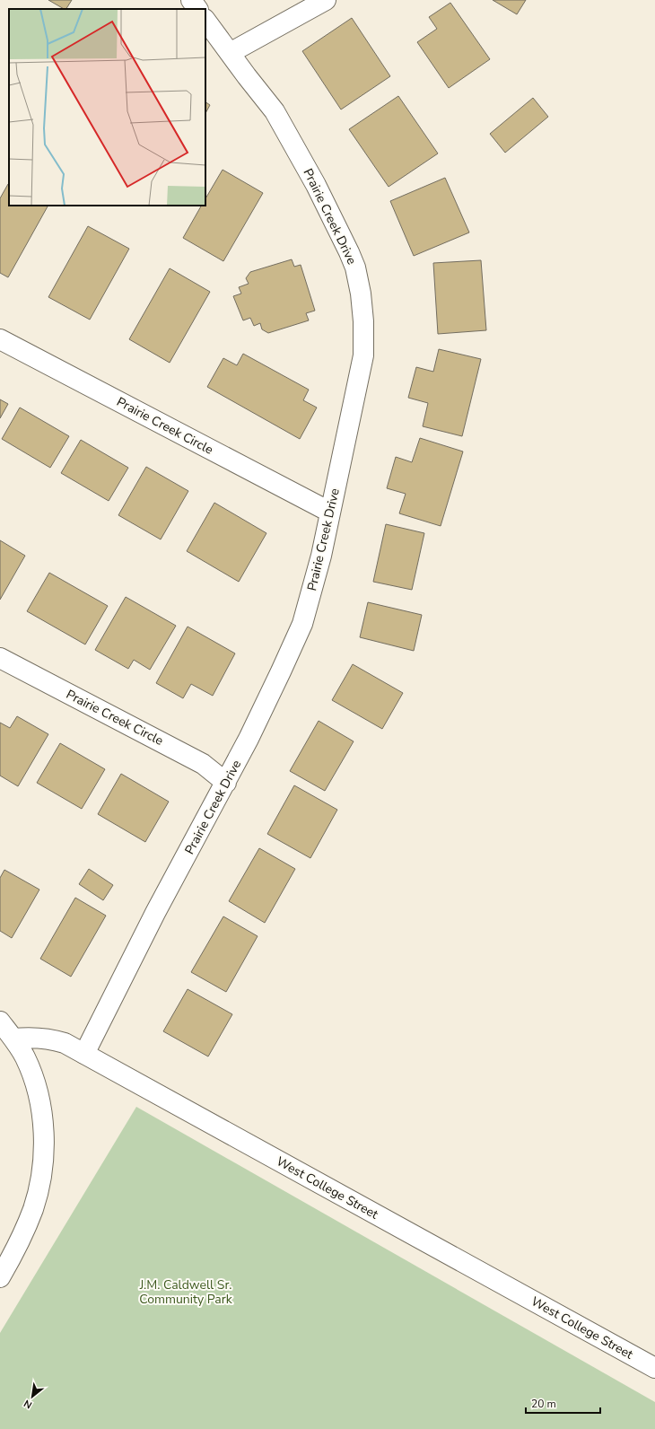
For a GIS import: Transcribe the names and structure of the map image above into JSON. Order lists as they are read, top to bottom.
{
  "streets": {
    "street": ["Prairie Creek Drive", "Prairie Creek Circle", "West College Street"]
  },
  "crossings": [
    ["Prairie Creek Drive", "Prairie Creek Circle"],
    ["Prairie Creek Drive", "West College Street"]
  ],
  "parks": ["J.M. Caldwell Sr. Community Park"],
  "scale_bar": "20 m",
  "north": "bottom left"
}
